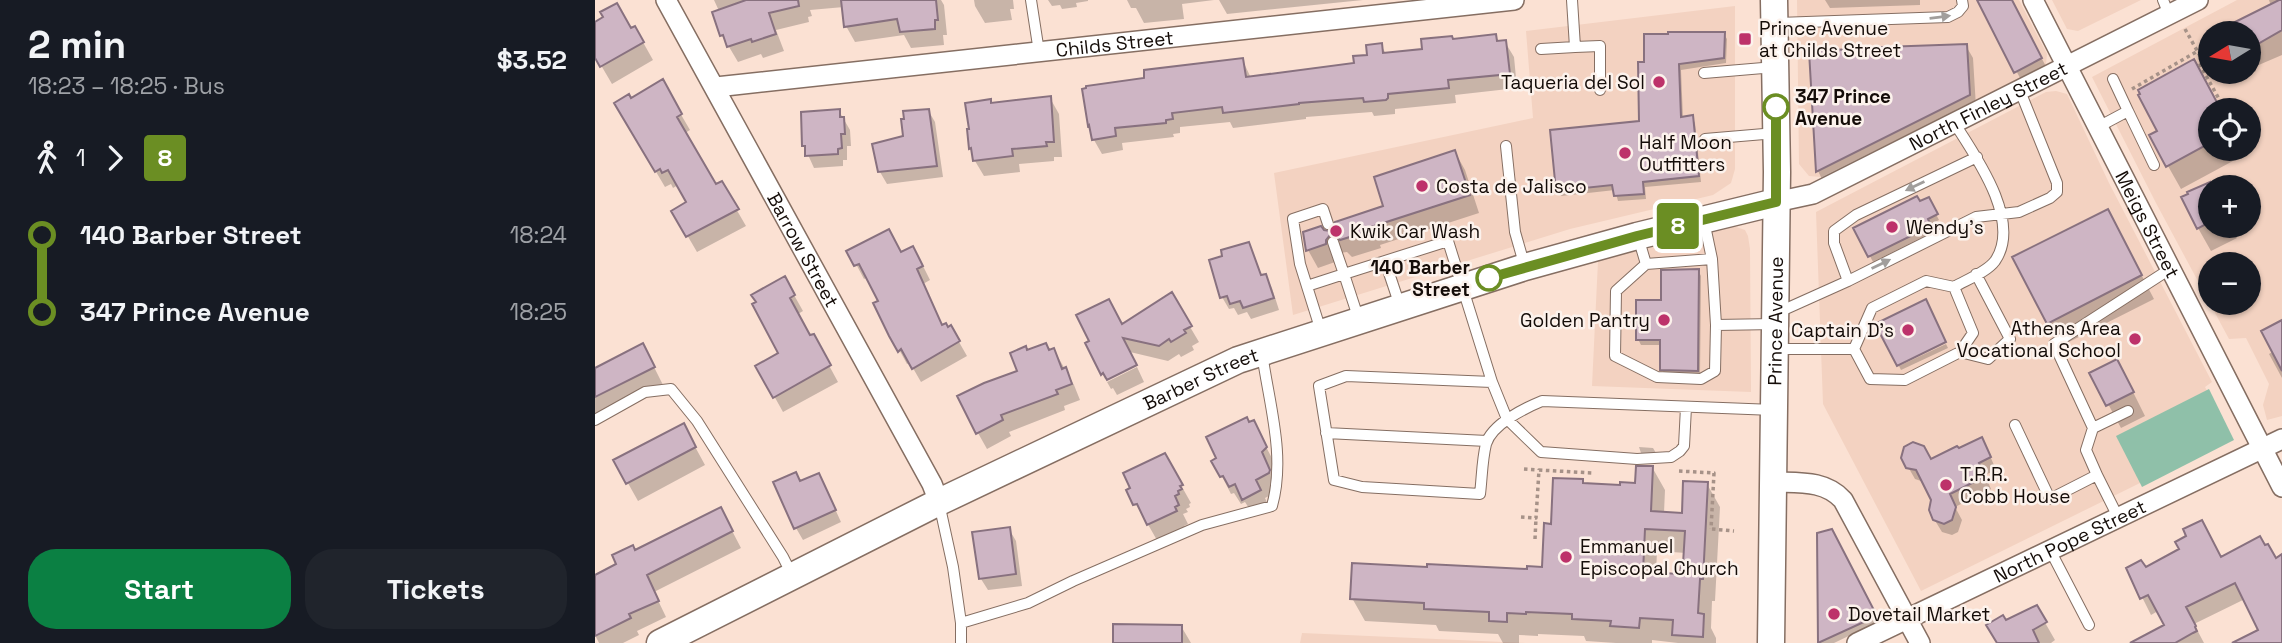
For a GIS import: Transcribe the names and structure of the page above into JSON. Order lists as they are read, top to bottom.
{
  "streets": {
    "street": [
      "Childs Street",
      "North Finley Street",
      "Meigs Street",
      "Barrow Street",
      "Prince Avenue",
      "Barber Street",
      "North Pope Street"
    ]
  },
  "crossings": [
    ["Childs Street", "Barrow Street"],
    ["North Finley Street", "Meigs Street"],
    ["North Finley Street", "Prince Avenue"],
    ["North Finley Street", "Barber Street"],
    ["Meigs Street", "North Pope Street"],
    ["Barrow Street", "Barber Street"],
    ["Prince Avenue", "Barber Street"]
  ],
  "places": {
    "transit": ["Prince Avenue at Childs Street"],
    "other": [
      "Taqueria del Sol",
      "347 Prince Avenue",
      "Half Moon Outfitters",
      "Costa de Jalisco",
      "Wendy's",
      "Kwik Car Wash",
      "140 Barber Street",
      "Golden Pantry",
      "Captain D's",
      "Athens Area Vocational School",
      "T.R.R. Cobb House",
      "Emmanuel Episcopal Church",
      "Dovetail Market"
    ]
  },
  "lines": ["bus line 8"],
  "north": "left",
  "page": {
    "heading": ["2 min", "18:23 – 18:25 · Bus", "$3.52"],
    "on_map": "8",
    "map_buttons": ["+", "−"],
    "legs": ["1", "8"],
    "list": [
      {
        "name": "140 Barber Street",
        "value": "18:24"
      },
      {
        "name": "347 Prince Avenue",
        "value": "18:25"
      }
    ],
    "buttons": ["Start", "Tickets"]
  }
}
